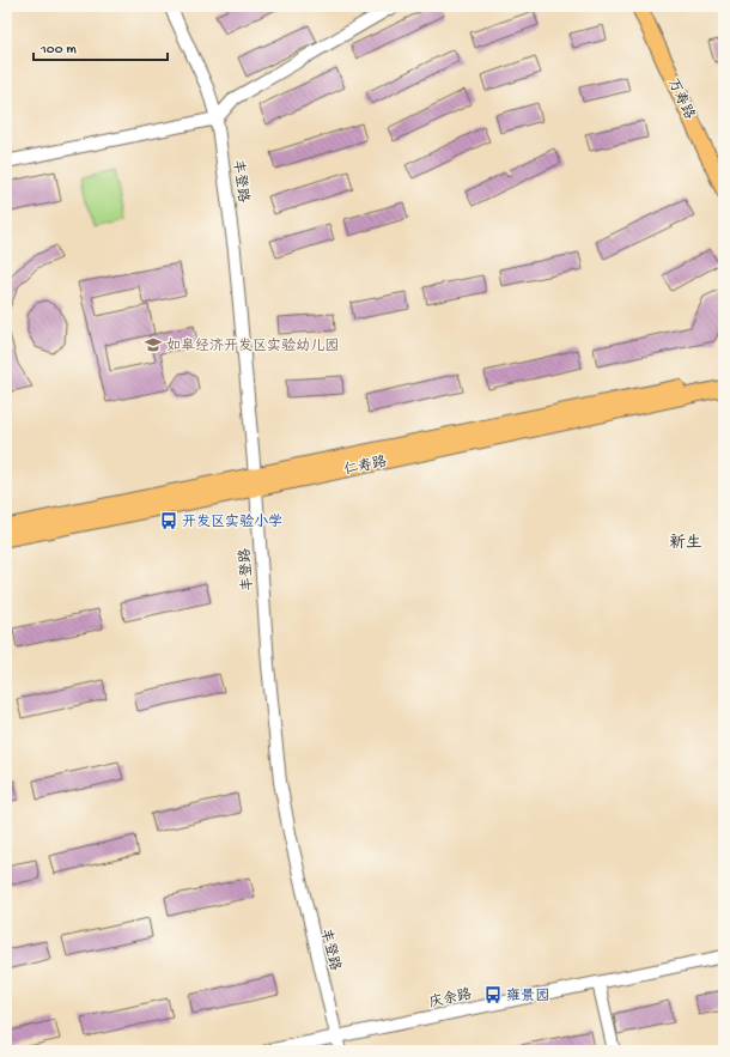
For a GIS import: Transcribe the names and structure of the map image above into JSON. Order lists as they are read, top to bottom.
{
  "streets": {
    "main road": ["万寿路", "仁寿路"],
    "street": ["丰登路", "庆余路"]
  },
  "crossings": [
    ["丰登路", "仁寿路"],
    ["丰登路", "庆余路"]
  ],
  "districts": ["新生"],
  "places": {
    "school or university": ["如皋经济开发区实验幼儿园"],
    "bus stop": ["开发区实验小学", "雍景园"]
  },
  "scale_bar": "100 m"
}
